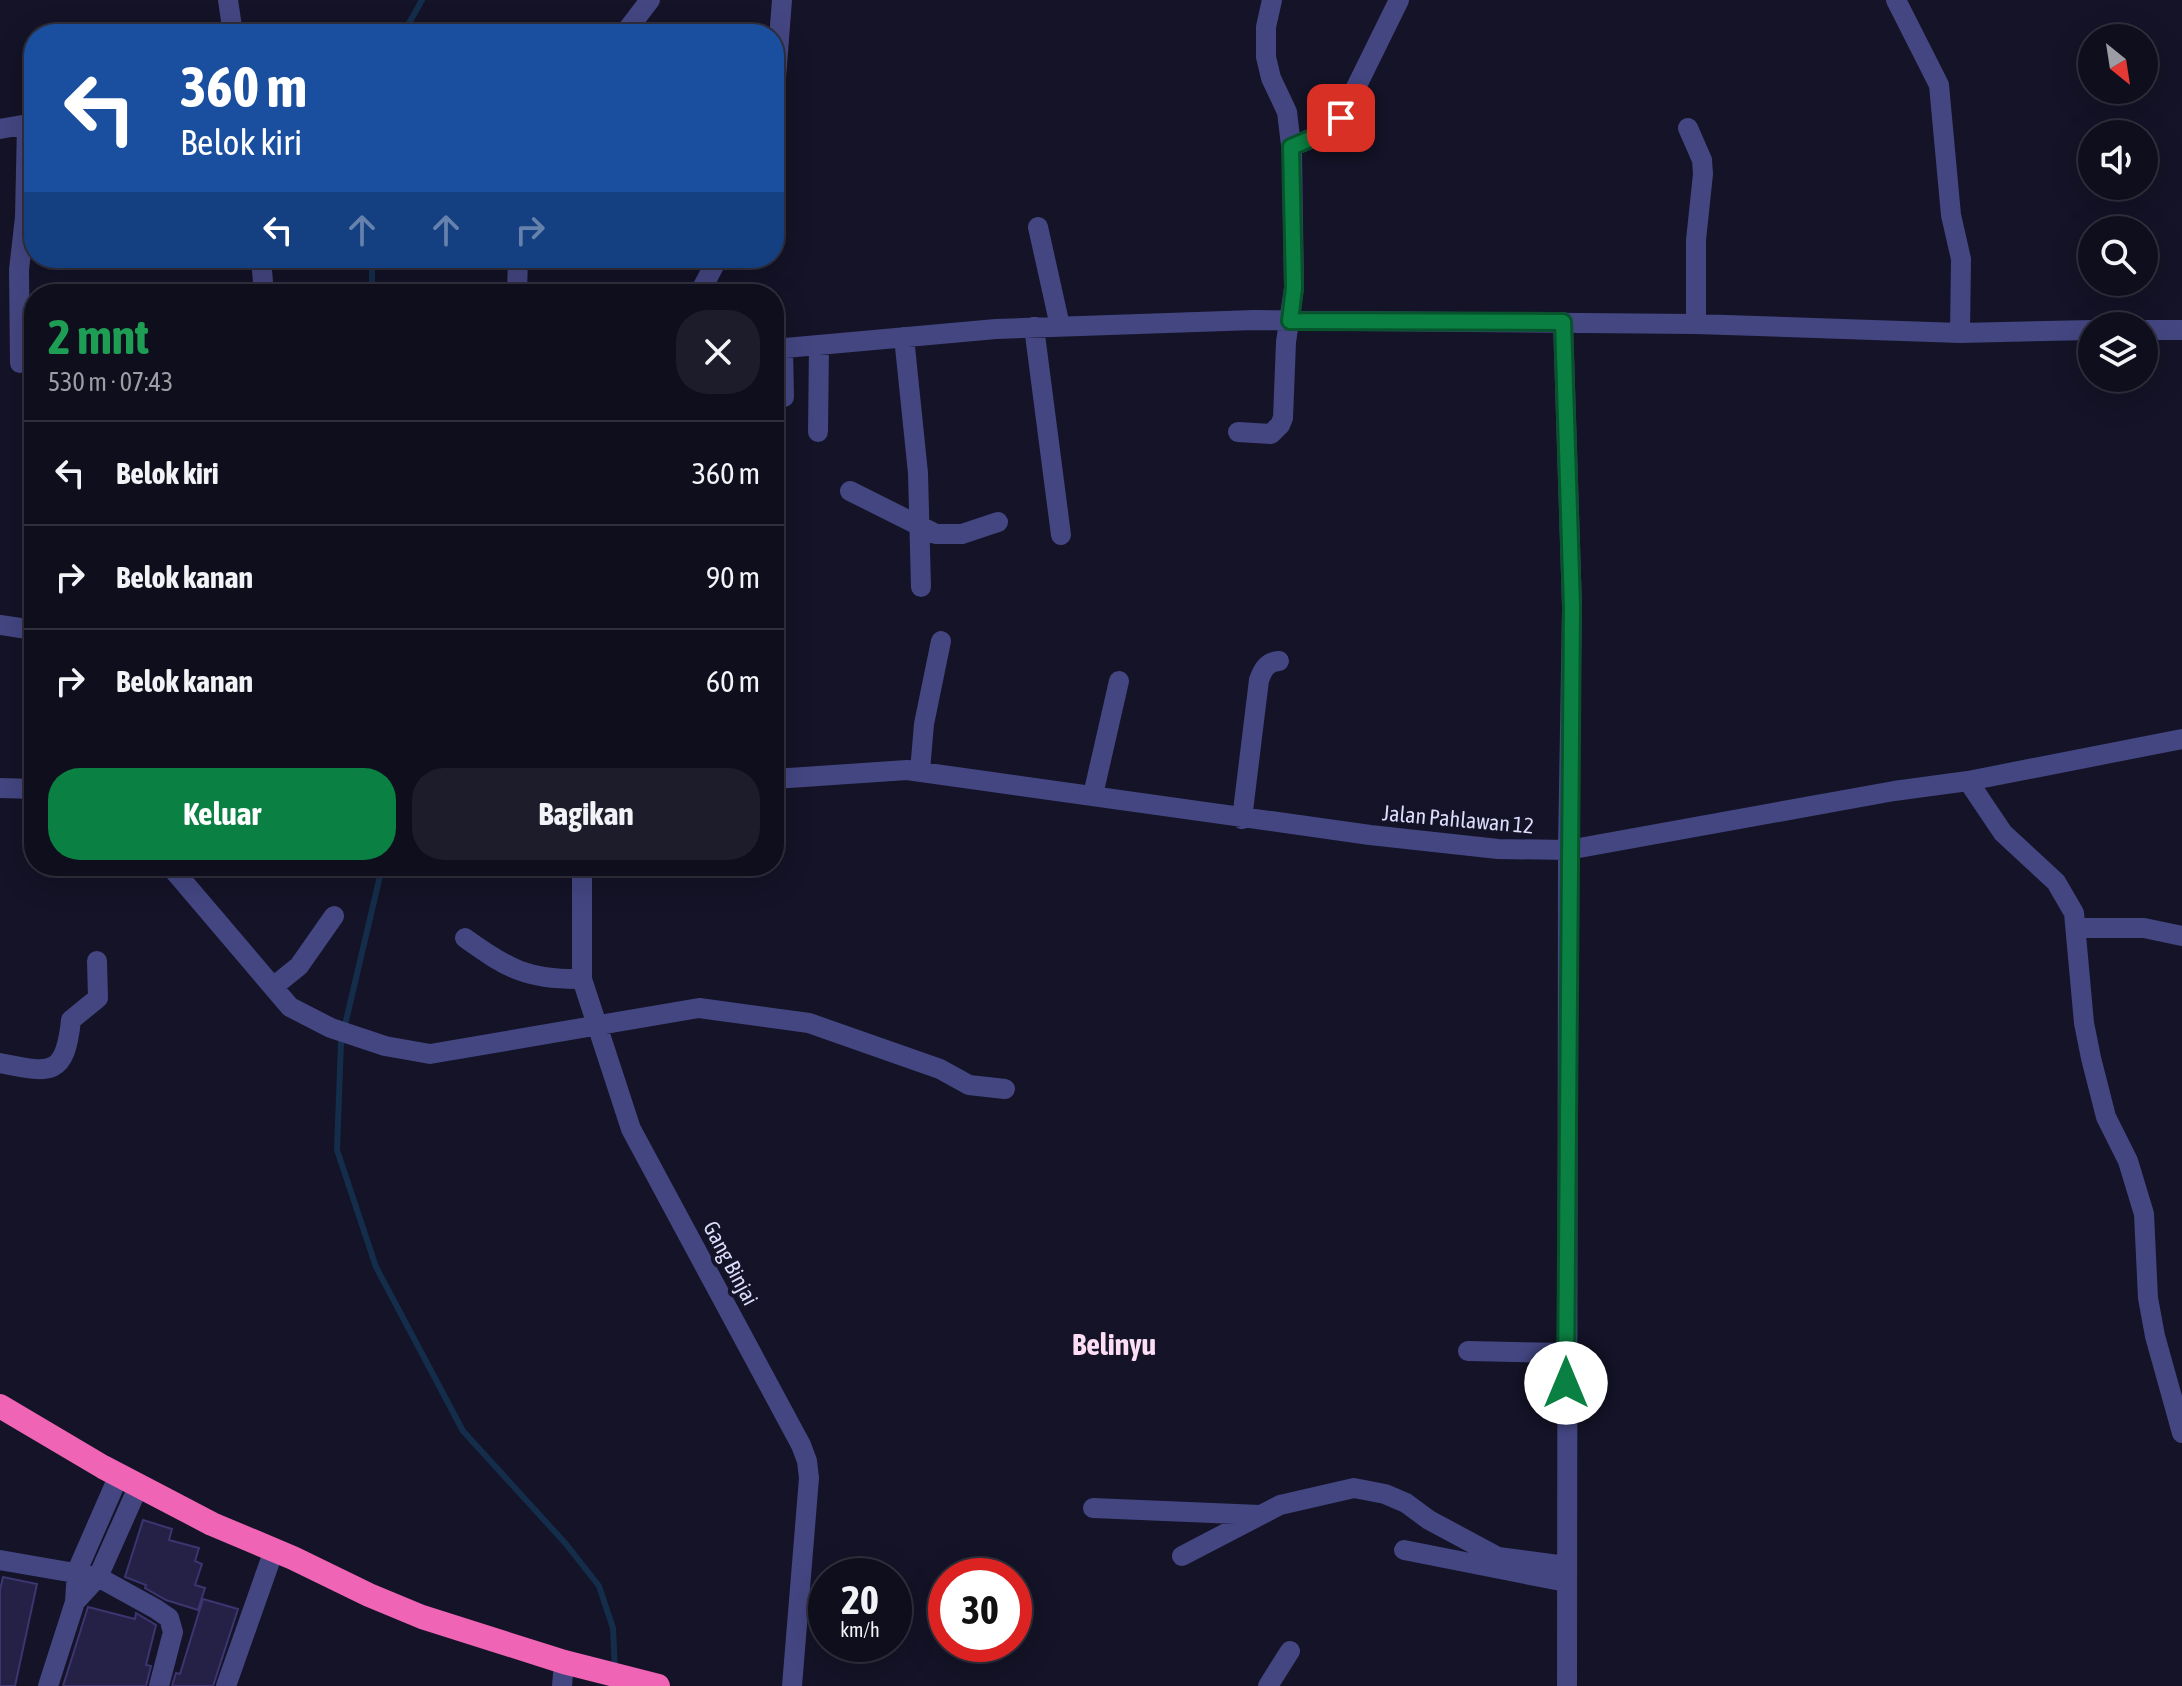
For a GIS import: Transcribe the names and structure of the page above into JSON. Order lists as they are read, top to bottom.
{
  "streets": {
    "street": ["Jalan Pahlawan 12", "Gang Binjai"]
  },
  "districts": ["Belinyu"],
  "north": "bottom right",
  "page": {
    "turn": ["360 m", "Belok kiri"],
    "heading": ["2 mnt", "530 m · 07:43"],
    "list": [
      {
        "name": "Belok kiri",
        "value": "360 m"
      },
      {
        "name": "Belok kanan",
        "value": "90 m"
      },
      {
        "name": "Belok kanan",
        "value": "60 m"
      }
    ],
    "buttons": ["Keluar", "Bagikan"],
    "speed": "20 km/h",
    "limit": "30"
  }
}
